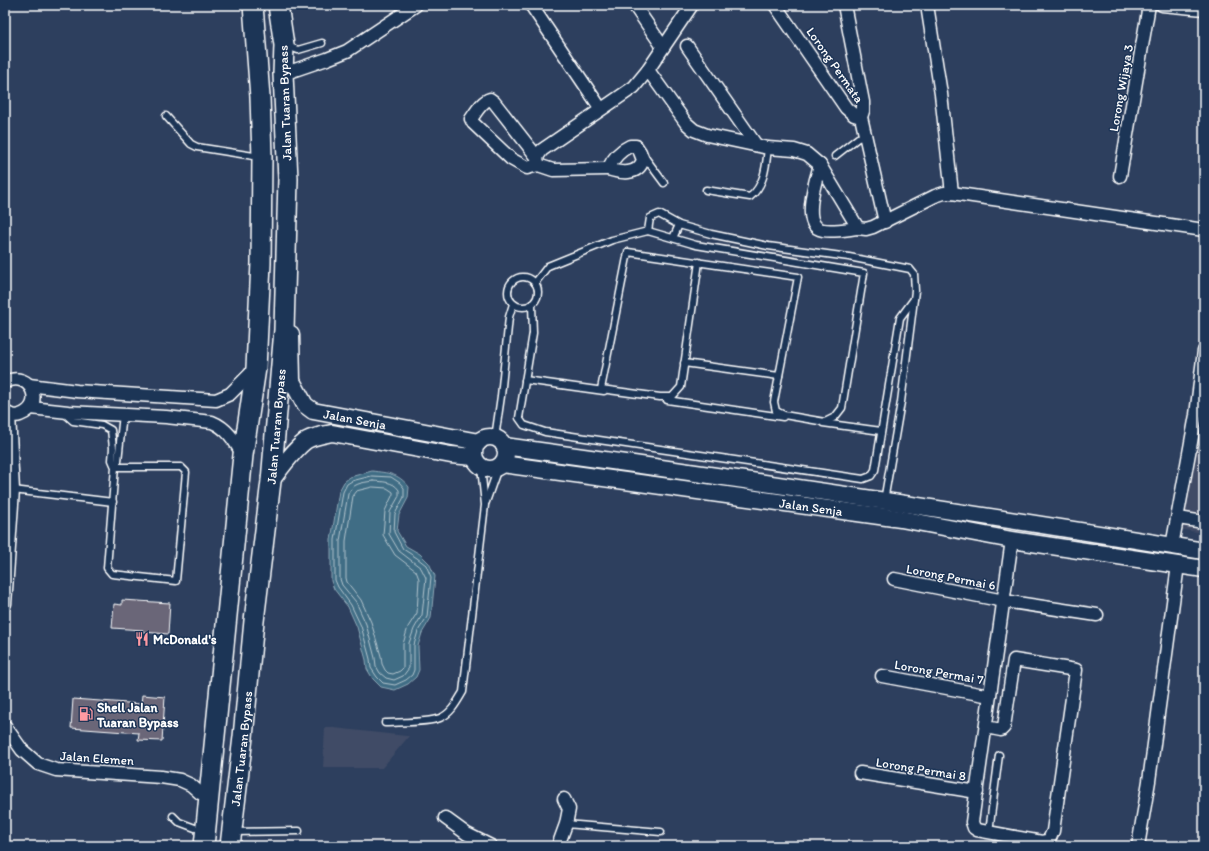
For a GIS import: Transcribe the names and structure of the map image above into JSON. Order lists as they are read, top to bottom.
{
  "streets": {
    "highway": ["Jalan Tuaran Bypass"],
    "main road": ["Jalan Senja"],
    "street": [
      "Lorong Permata",
      "Lorong Wijaya 3",
      "Lorong Permai 6",
      "Lorong Permai 7",
      "Jalan Elemen",
      "Lorong Permai 8"
    ]
  },
  "crossings": [
    ["Jalan Tuaran Bypass", "Jalan Senja"]
  ],
  "places": {
    "restaurant": ["McDonald's"],
    "fuel station": ["Shell Jalan Tuaran Bypass"]
  }
}
